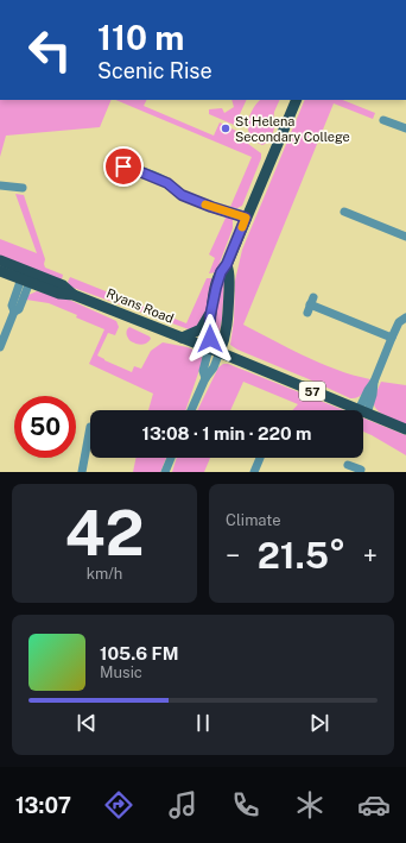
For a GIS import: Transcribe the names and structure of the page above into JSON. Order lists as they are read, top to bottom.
{
  "streets": {
    "main road": ["Ryans Road", "57"]
  },
  "places": ["St Helena Secondary College"],
  "page": {
    "turn": ["110 m", "Scenic Rise"],
    "limit": "50",
    "trip": "13:08 · 1 min · 220 m",
    "tile": [
      ["42", "km/h"],
      "Climate"
    ],
    "heat": ["−", "21.5°", "+"],
    "song": ["105.6 FM", "Music"],
    "tabs": "13:07"
  }
}
